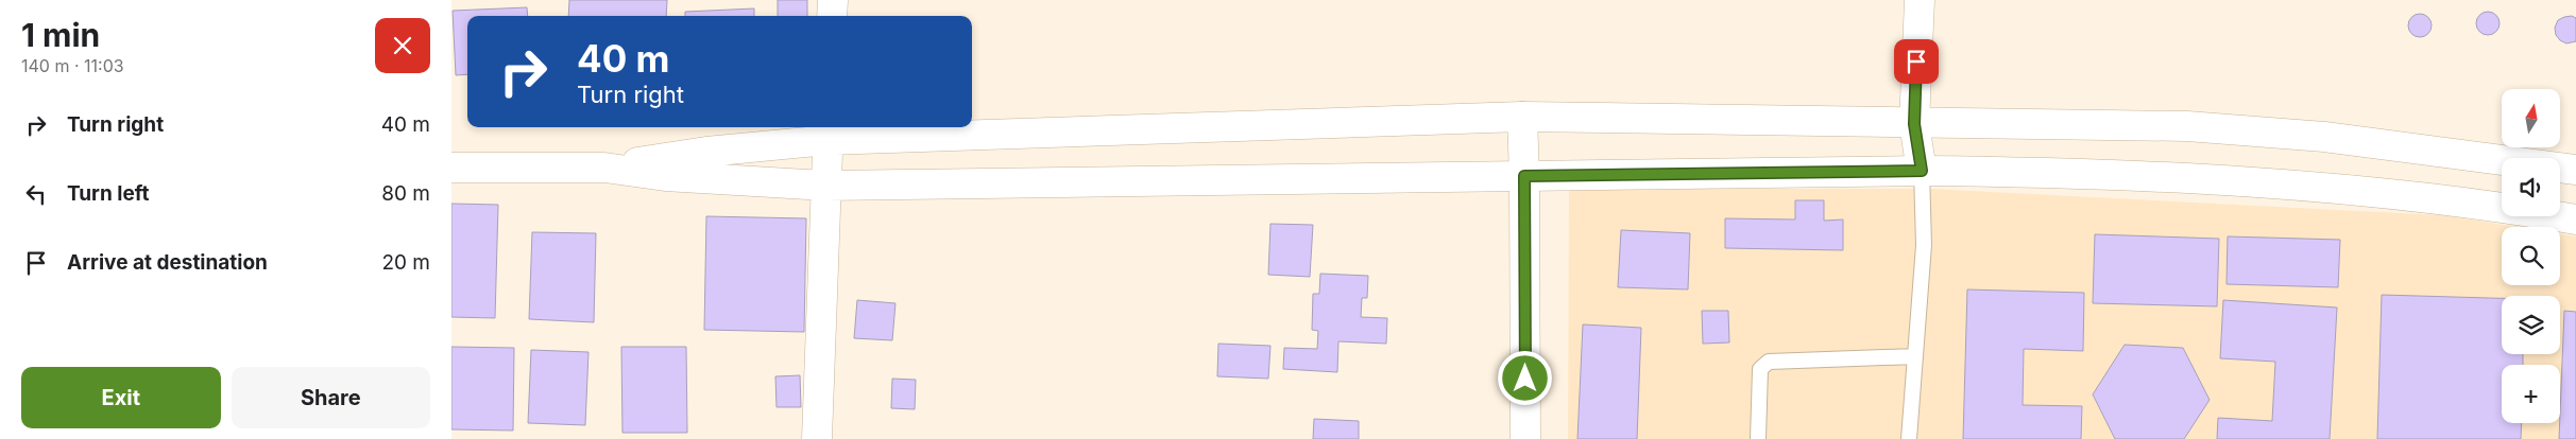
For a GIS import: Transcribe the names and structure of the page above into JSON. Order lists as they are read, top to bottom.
{
  "north": "top",
  "page": {
    "heading": ["1 min", "140 m · 11:03"],
    "turn": ["40 m", "Turn right"],
    "map_buttons": "+",
    "list": [
      {
        "name": "Turn right",
        "value": "40 m"
      },
      {
        "name": "Turn left",
        "value": "80 m"
      },
      {
        "name": "Arrive at destination",
        "value": "20 m"
      }
    ],
    "buttons": ["Exit", "Share"]
  }
}
